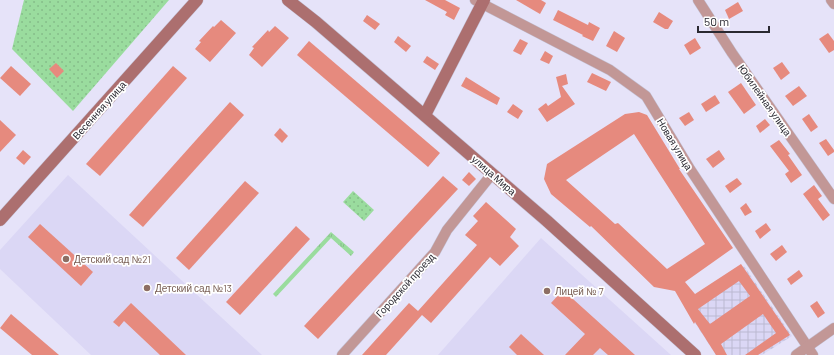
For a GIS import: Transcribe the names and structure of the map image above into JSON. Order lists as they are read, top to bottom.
{
  "streets": {
    "street": [
      "Юбилейная улица",
      "Весенняя улица",
      "Новая улица",
      "улица Мира",
      "Городской проезд"
    ]
  },
  "crossings": [
    ["улица Мира", "Городской проезд"]
  ],
  "places": ["Детский сад №21", "Детский сад №13", "Лицей № 7"],
  "scale_bar": "50 m"
}
